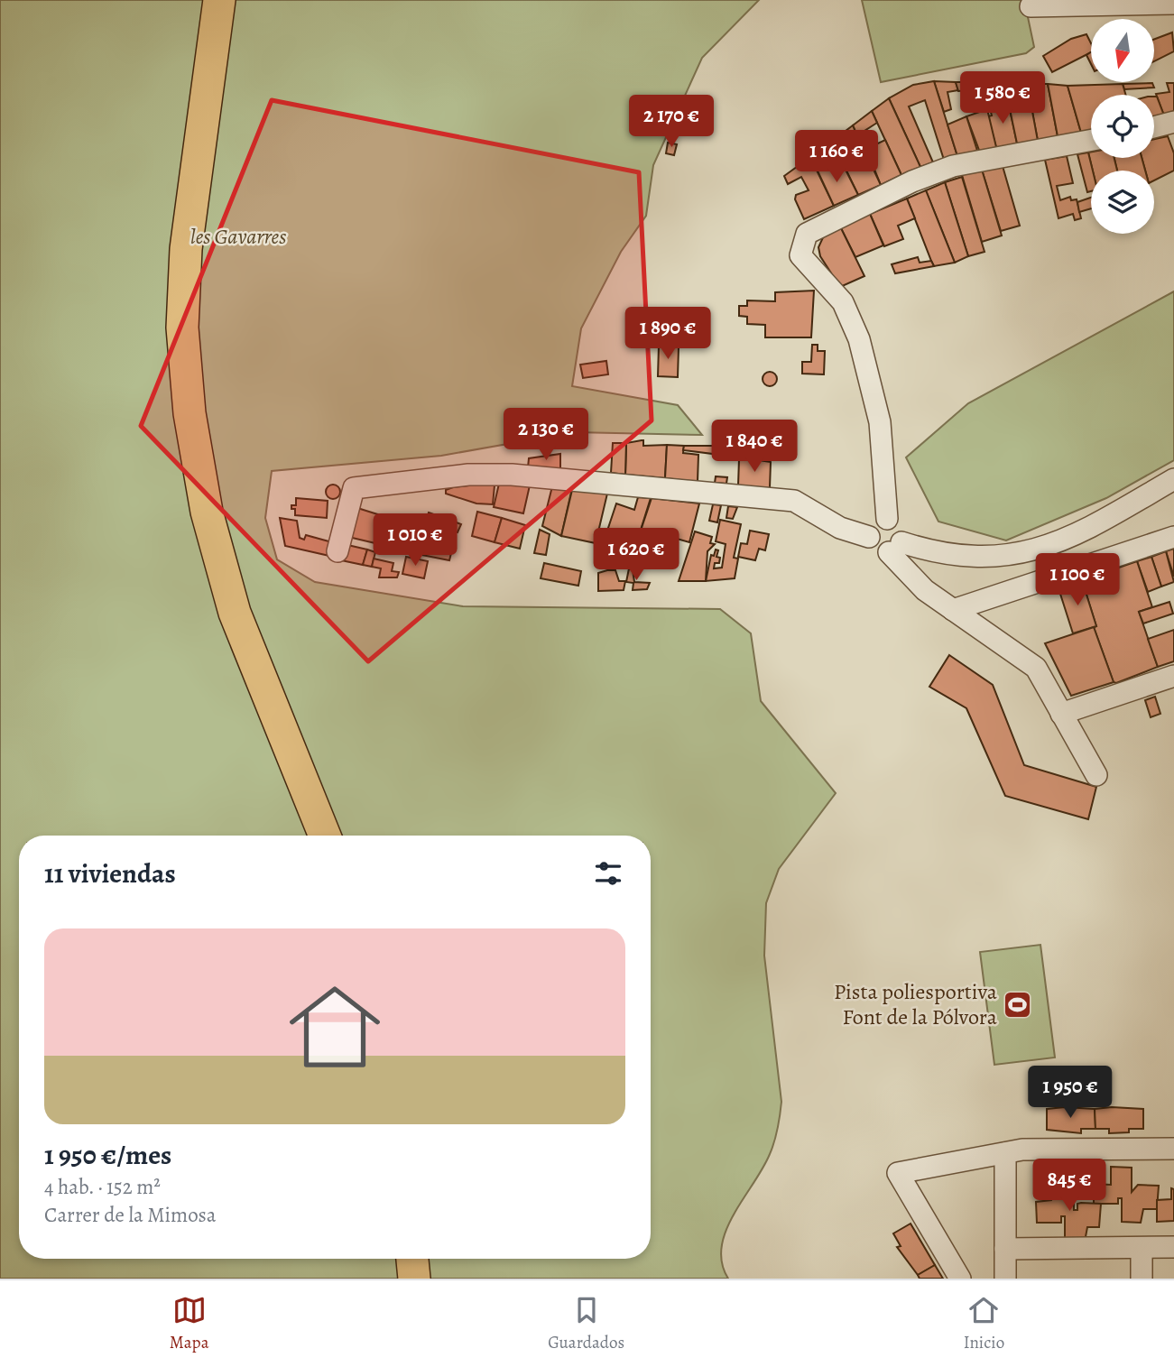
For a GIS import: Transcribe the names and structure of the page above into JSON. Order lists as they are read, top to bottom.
{
  "parks": ["les Gavarres"],
  "places": {
    "sports": ["Pista poliesportiva Font de la Pólvora"]
  },
  "north": "bottom",
  "page": {
    "price": [
      "1 580 €",
      "2 170 €",
      "1 160 €",
      "1 890 €",
      "2 130 €",
      "1 840 €",
      "1 010 €",
      "1 620 €",
      "1 100 €",
      "1 950 €",
      "845 €"
    ],
    "heading": "11 viviendas",
    "list": [
      {
        "name": "1 950 €/mes",
        "note": "4 hab. · 152 m² · Carrer de la Mimosa"
      }
    ],
    "tabs": ["Mapa", "Guardados", "Inicio"]
  }
}
